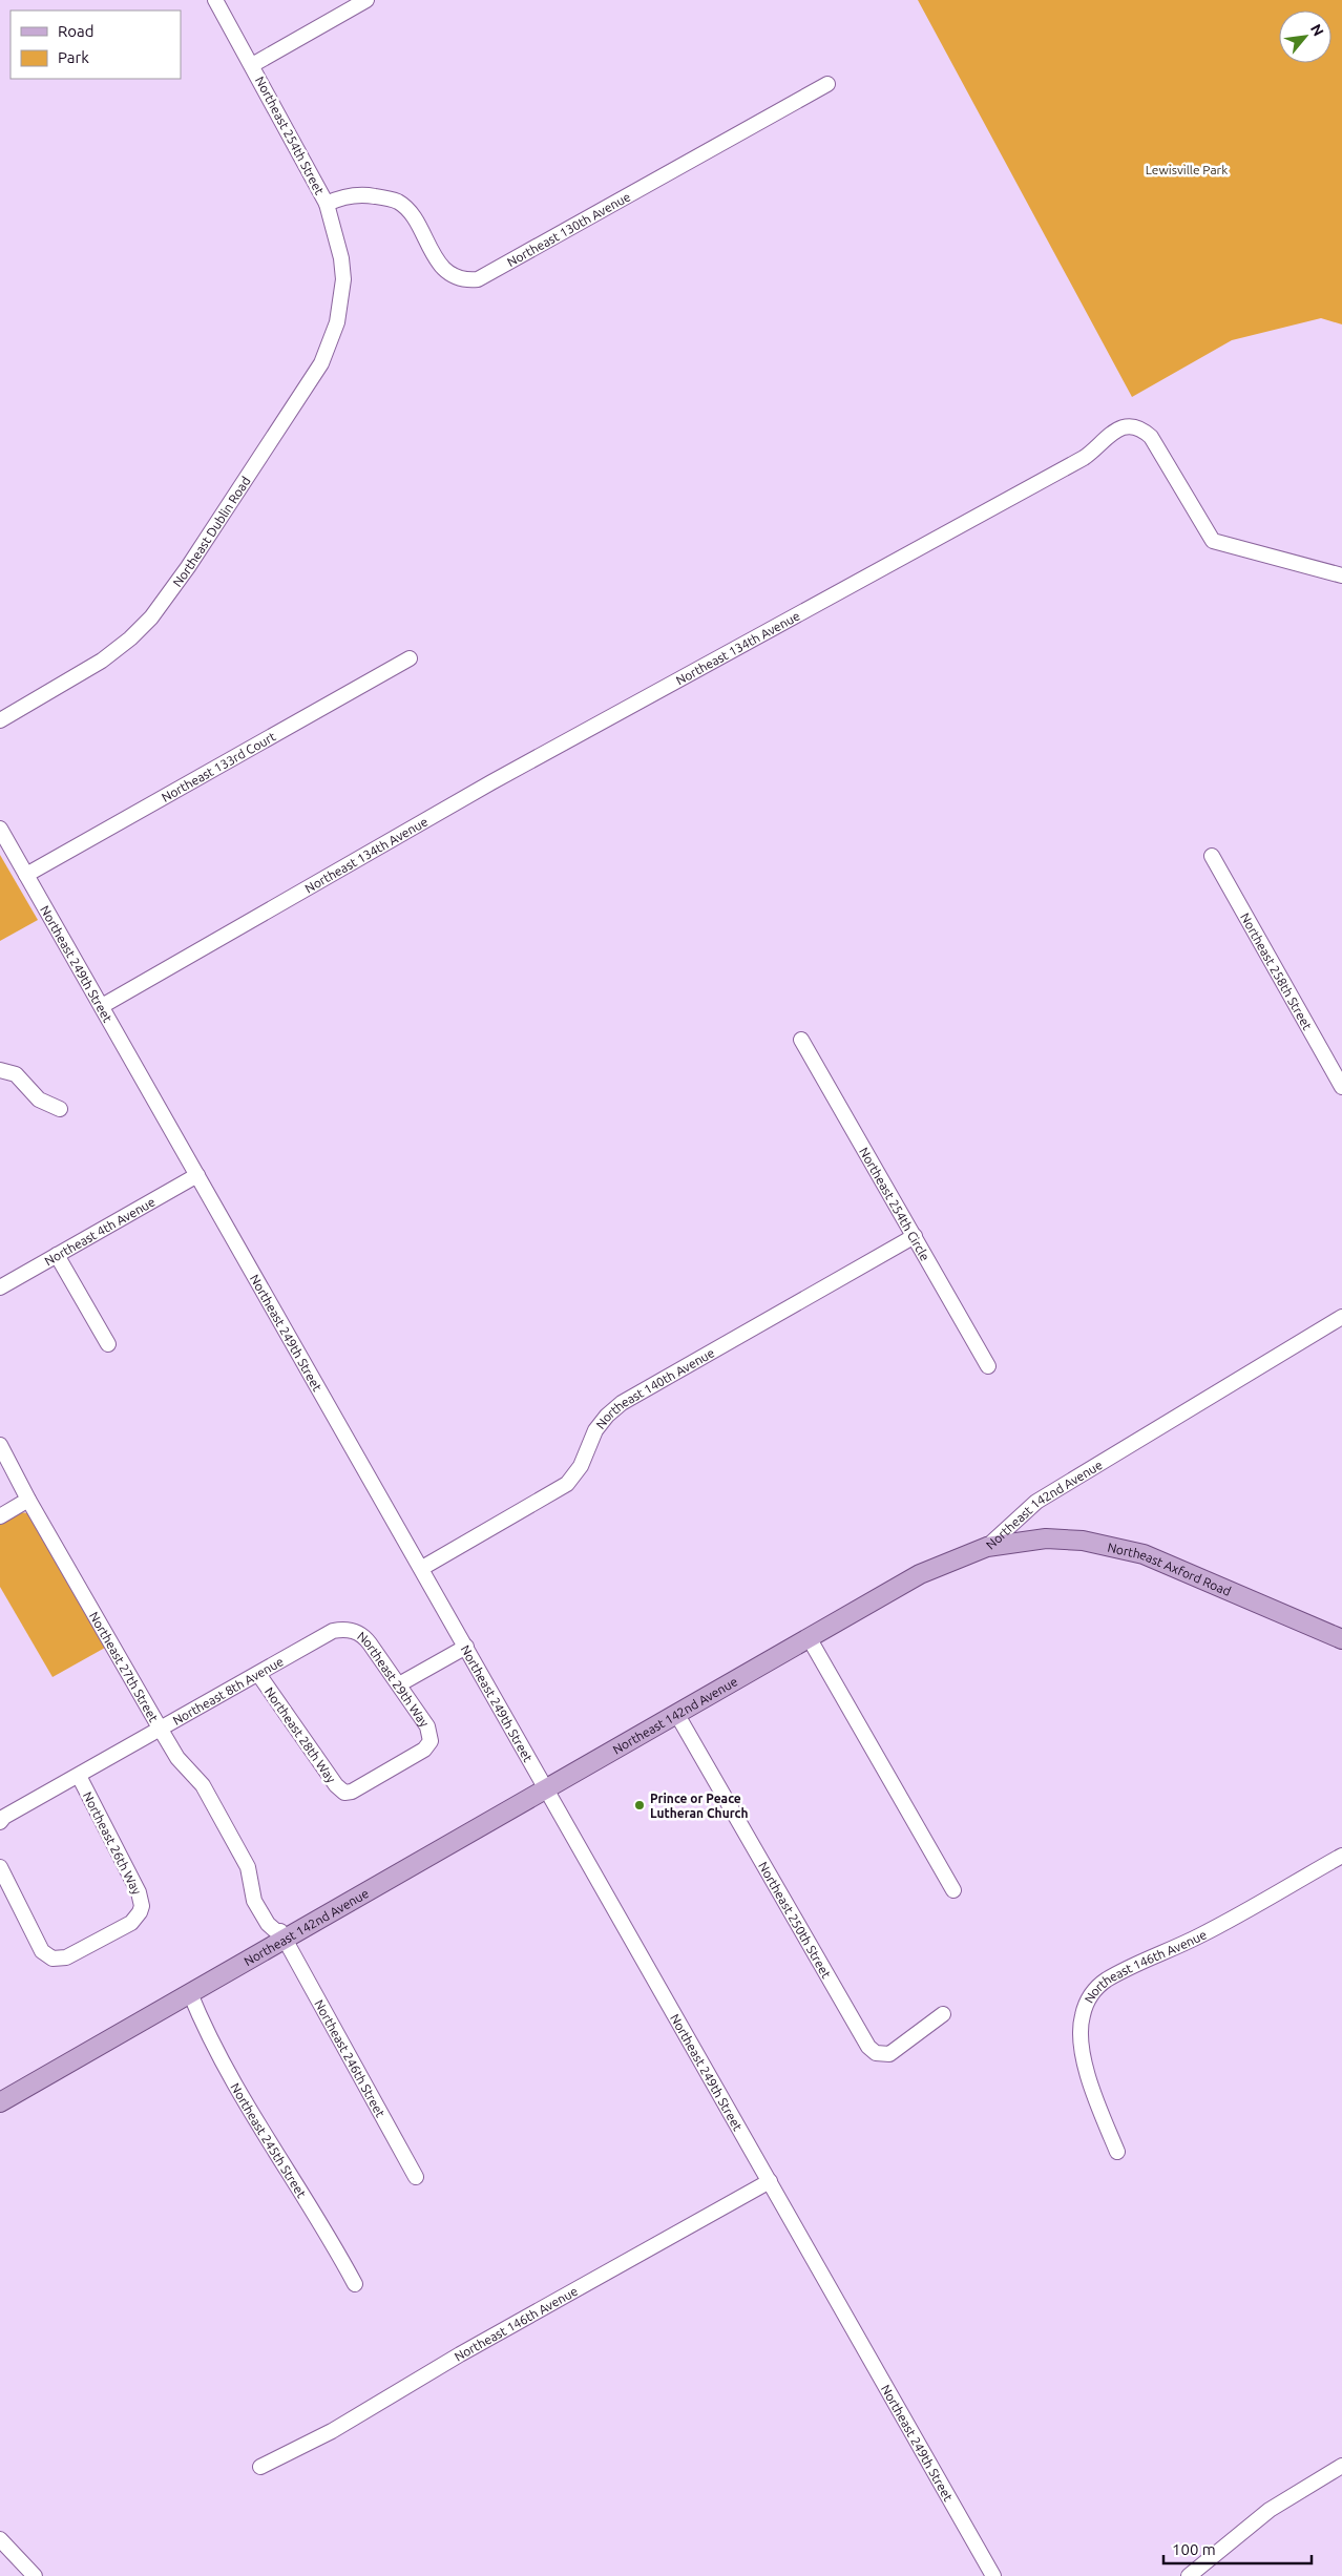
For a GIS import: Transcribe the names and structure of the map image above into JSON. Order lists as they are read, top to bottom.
{
  "streets": {
    "main road": ["Northeast 142nd Avenue", "Northeast Axford Road"],
    "street": [
      "Northeast 254th Street",
      "Northeast 130th Avenue",
      "Northeast Dublin Road",
      "Northeast 134th Avenue",
      "Northeast 133rd Court",
      "Northeast 249th Street",
      "Northeast 258th Street",
      "Northeast 254th Circle",
      "Northeast 4th Avenue",
      "Northeast 140th Avenue",
      "Northeast 27th Street",
      "Northeast 29th Way",
      "Northeast 8th Avenue",
      "Northeast 28th Way",
      "Northeast 26th Way",
      "Northeast 250th Street",
      "Northeast 146th Avenue",
      "Northeast 246th Street",
      "Northeast 245th Street"
    ]
  },
  "crossings": [
    ["Northeast 254th Street", "Northeast 130th Avenue"],
    ["Northeast 254th Street", "Northeast Dublin Road"],
    ["Northeast 134th Avenue", "Northeast 249th Street"],
    ["Northeast 133rd Court", "Northeast 249th Street"],
    ["Northeast 249th Street", "Northeast 4th Avenue"],
    ["Northeast 249th Street", "Northeast 140th Avenue"],
    ["Northeast 249th Street", "Northeast 142nd Avenue"],
    ["Northeast 249th Street", "Northeast 146th Avenue"],
    ["Northeast 254th Circle", "Northeast 140th Avenue"],
    ["Northeast 142nd Avenue", "Northeast Axford Road"],
    ["Northeast 142nd Avenue", "Northeast 27th Street"],
    ["Northeast 142nd Avenue", "Northeast 250th Street"],
    ["Northeast 142nd Avenue", "Northeast 246th Street"],
    ["Northeast 142nd Avenue", "Northeast 245th Street"],
    ["Northeast 27th Street", "Northeast 8th Avenue"],
    ["Northeast 27th Street", "Northeast 246th Street"],
    ["Northeast 29th Way", "Northeast 8th Avenue"],
    ["Northeast 29th Way", "Northeast 28th Way"],
    ["Northeast 8th Avenue", "Northeast 28th Way"],
    ["Northeast 8th Avenue", "Northeast 26th Way"]
  ],
  "parks": ["Lewisville Park"],
  "places": ["Prince or Peace Lutheran Church"],
  "legend": ["Road", "Park"],
  "scale_bar": "100 m",
  "north": "top right"
}
